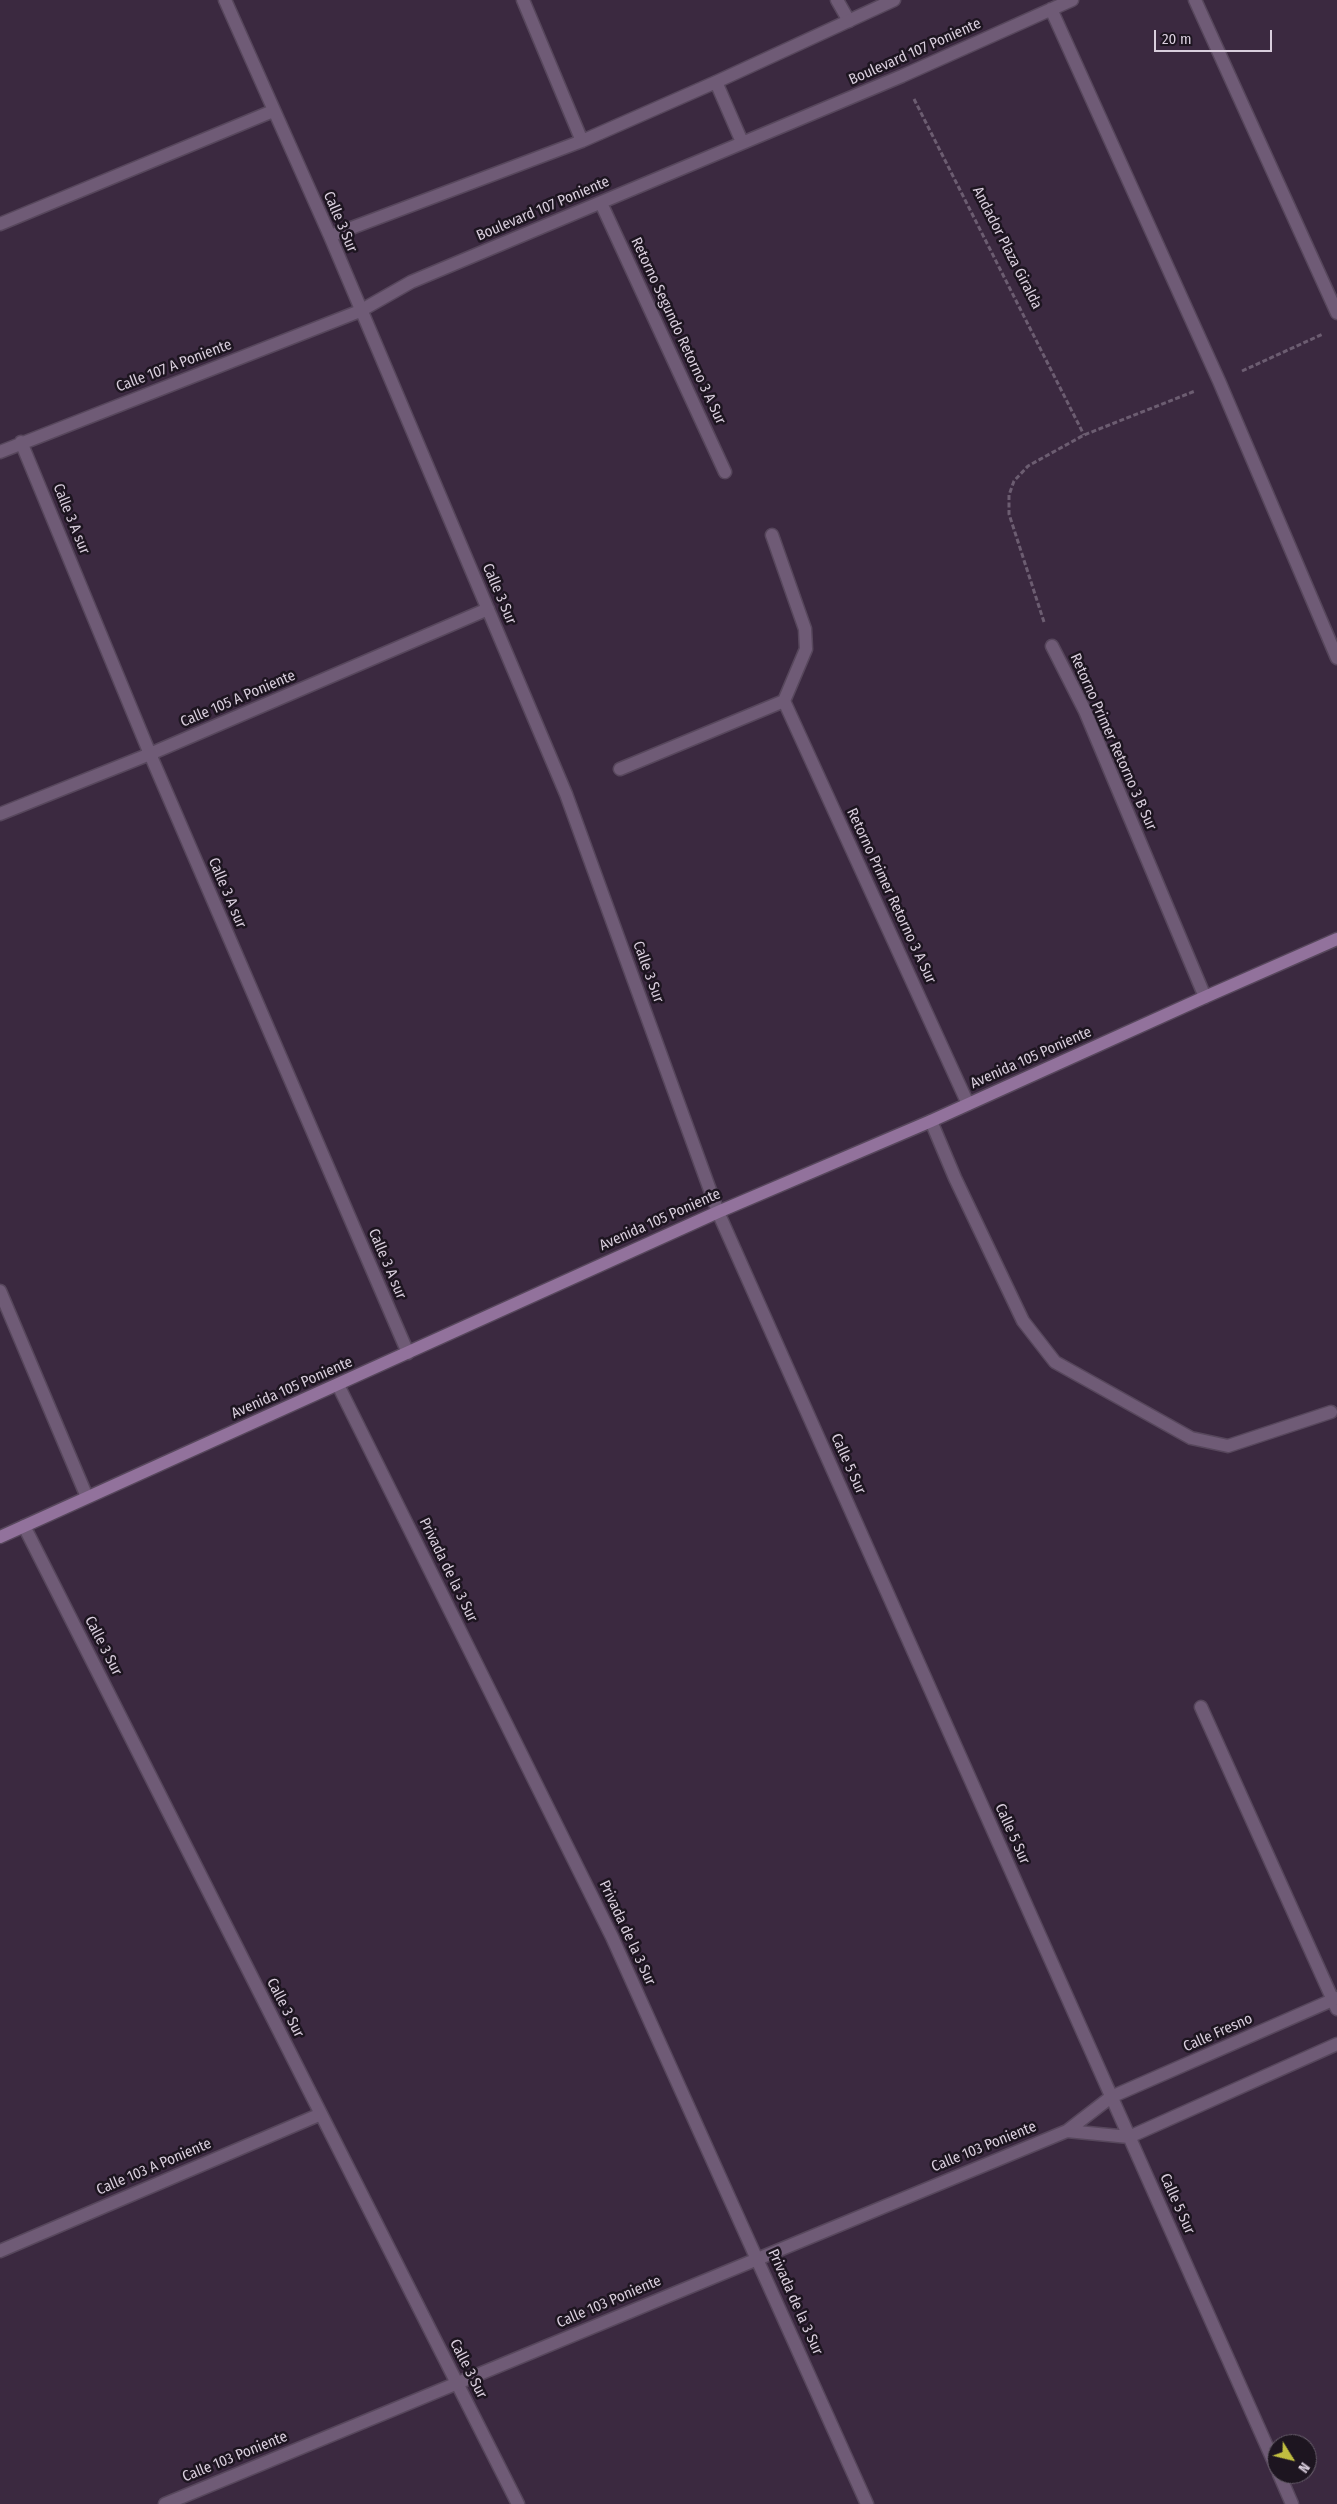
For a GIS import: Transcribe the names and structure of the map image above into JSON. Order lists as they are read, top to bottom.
{
  "streets": {
    "street": [
      "Boulevard 107 Poniente",
      "Calle 3 Sur",
      "Retorno Segundo Retorno 3 A Sur",
      "Calle 107 A Poniente",
      "Calle 3 A sur",
      "Calle 105 A Poniente",
      "Retorno Primer Retorno 3 B Sur",
      "Retorno Primer Retorno 3 A Sur",
      "Avenida 105 Poniente",
      "Calle 5 Sur",
      "Privada de la 3 Sur",
      "Calle Fresno",
      "Calle 103 Poniente",
      "Calle 103 A Poniente"
    ],
    "path": ["Andador Plaza Giralda"]
  },
  "crossings": [
    ["Boulevard 107 Poniente", "Calle 3 Sur"],
    ["Boulevard 107 Poniente", "Andador Plaza Giralda"],
    ["Boulevard 107 Poniente", "Retorno Segundo Retorno 3 A Sur"],
    ["Boulevard 107 Poniente", "Calle 107 A Poniente"],
    ["Calle 3 Sur", "Calle 107 A Poniente"],
    ["Calle 3 Sur", "Calle 105 A Poniente"],
    ["Calle 3 Sur", "Avenida 105 Poniente"],
    ["Calle 3 Sur", "Calle 5 Sur"],
    ["Calle 3 Sur", "Calle 103 Poniente"],
    ["Calle 3 Sur", "Calle 103 A Poniente"],
    ["Andador Plaza Giralda", "Retorno Primer Retorno 3 B Sur"],
    ["Calle 107 A Poniente", "Calle 3 A sur"],
    ["Calle 3 A sur", "Calle 105 A Poniente"],
    ["Calle 3 A sur", "Avenida 105 Poniente"],
    ["Retorno Primer Retorno 3 B Sur", "Avenida 105 Poniente"],
    ["Retorno Primer Retorno 3 A Sur", "Avenida 105 Poniente"],
    ["Avenida 105 Poniente", "Calle 5 Sur"],
    ["Avenida 105 Poniente", "Privada de la 3 Sur"],
    ["Calle 5 Sur", "Calle Fresno"],
    ["Calle 5 Sur", "Calle 103 Poniente"],
    ["Privada de la 3 Sur", "Calle 103 Poniente"],
    ["Calle Fresno", "Calle 103 Poniente"]
  ],
  "scale_bar": "20 m",
  "north": "bottom right"
}
